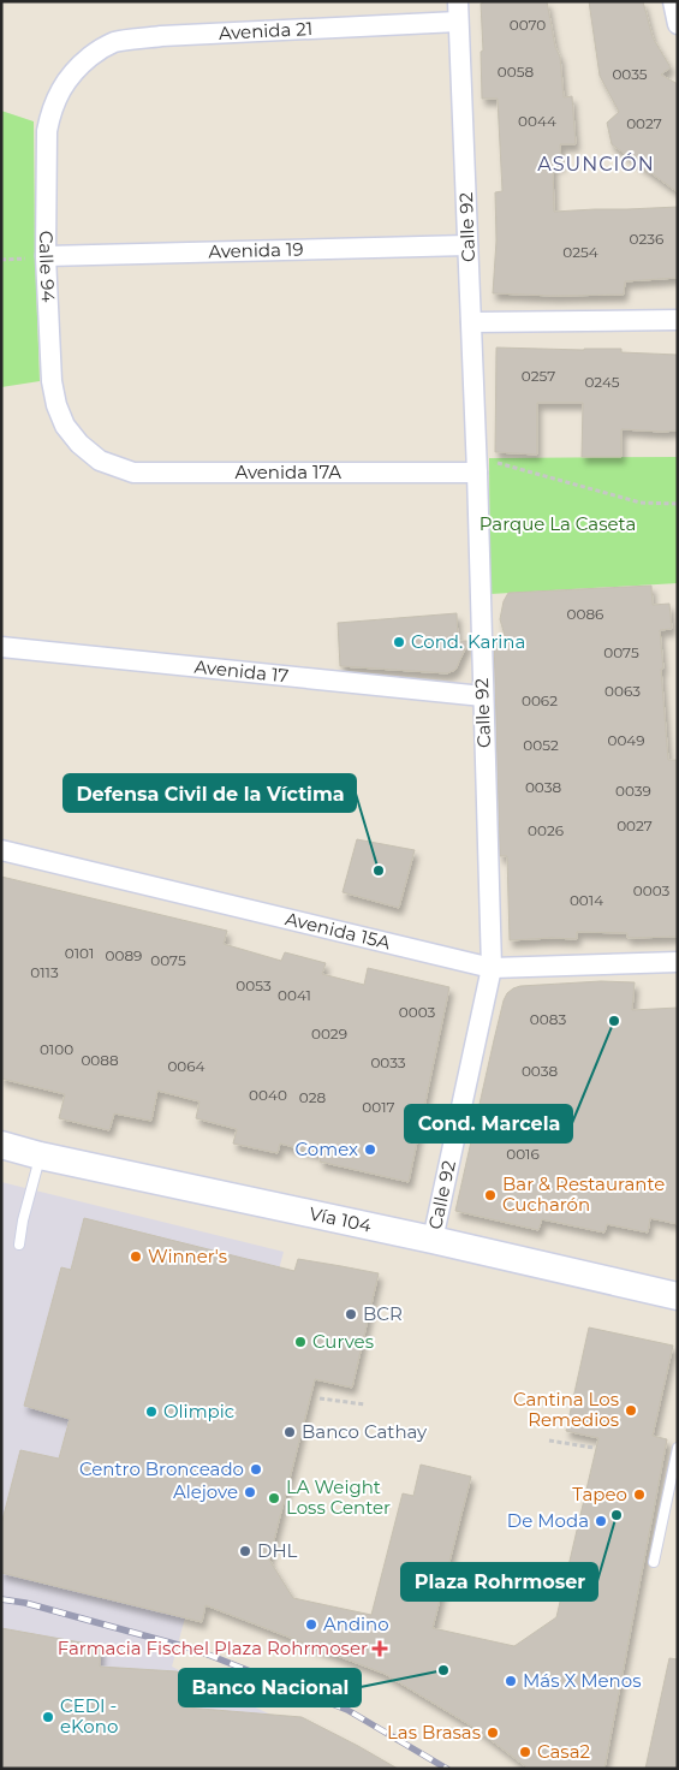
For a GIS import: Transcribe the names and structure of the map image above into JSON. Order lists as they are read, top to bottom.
{
  "streets": {
    "main road": ["Vía 104"],
    "street": [
      "Avenida 21",
      "Calle 92",
      "Avenida 19",
      "Calle 94",
      "Avenida 17A",
      "Avenida 17",
      "Avenida 15A"
    ]
  },
  "crossings": [
    ["Avenida 21", "Calle 92"],
    ["Avenida 21", "Calle 94"],
    ["Calle 92", "Avenida 19"],
    ["Calle 92", "Avenida 17A"],
    ["Calle 92", "Avenida 17"],
    ["Calle 92", "Avenida 15A"],
    ["Calle 92", "Vía 104"],
    ["Avenida 19", "Calle 94"],
    ["Calle 94", "Avenida 17A"]
  ],
  "districts": ["ASUNCIÓN"],
  "parks": ["Parque La Caseta"],
  "places": {
    "other": [
      "Cond. Karina",
      "Defensa Civil de la Víctima",
      "Cond. Marcela",
      "Comex",
      "Bar & Restaurante Cucharón",
      "Winner's",
      "BCR",
      "Curves",
      "Cantina Los Remedios",
      "Olimpic",
      "Banco Cathay",
      "Centro Bronceado",
      "Alejove",
      "Tapeo",
      "LA Weight Loss Center",
      "Plaza Rohrmoser",
      "De Moda",
      "DHL",
      "Andino",
      "Banco Nacional",
      "Más X Menos",
      "CEDI - eKono",
      "Las Brasas",
      "Casa2"
    ],
    "health": ["Farmacia Fischel Plaza Rohrmoser"]
  },
  "house_numbers": [
    "0070",
    "0058",
    "0035",
    "0044",
    "0027",
    "0236",
    "0254",
    "0257",
    "0245",
    "0086",
    "0075",
    "0063",
    "0062",
    "0049",
    "0052",
    "0038",
    "0039",
    "0027",
    "0026",
    "0003",
    "0014",
    "0101",
    "0089",
    "0075",
    "0113",
    "0053",
    "0041",
    "0003",
    "0083",
    "0029",
    "0100",
    "0088",
    "0033",
    "0064",
    "0038",
    "0040",
    "028",
    "0017",
    "0016"
  ]
}
